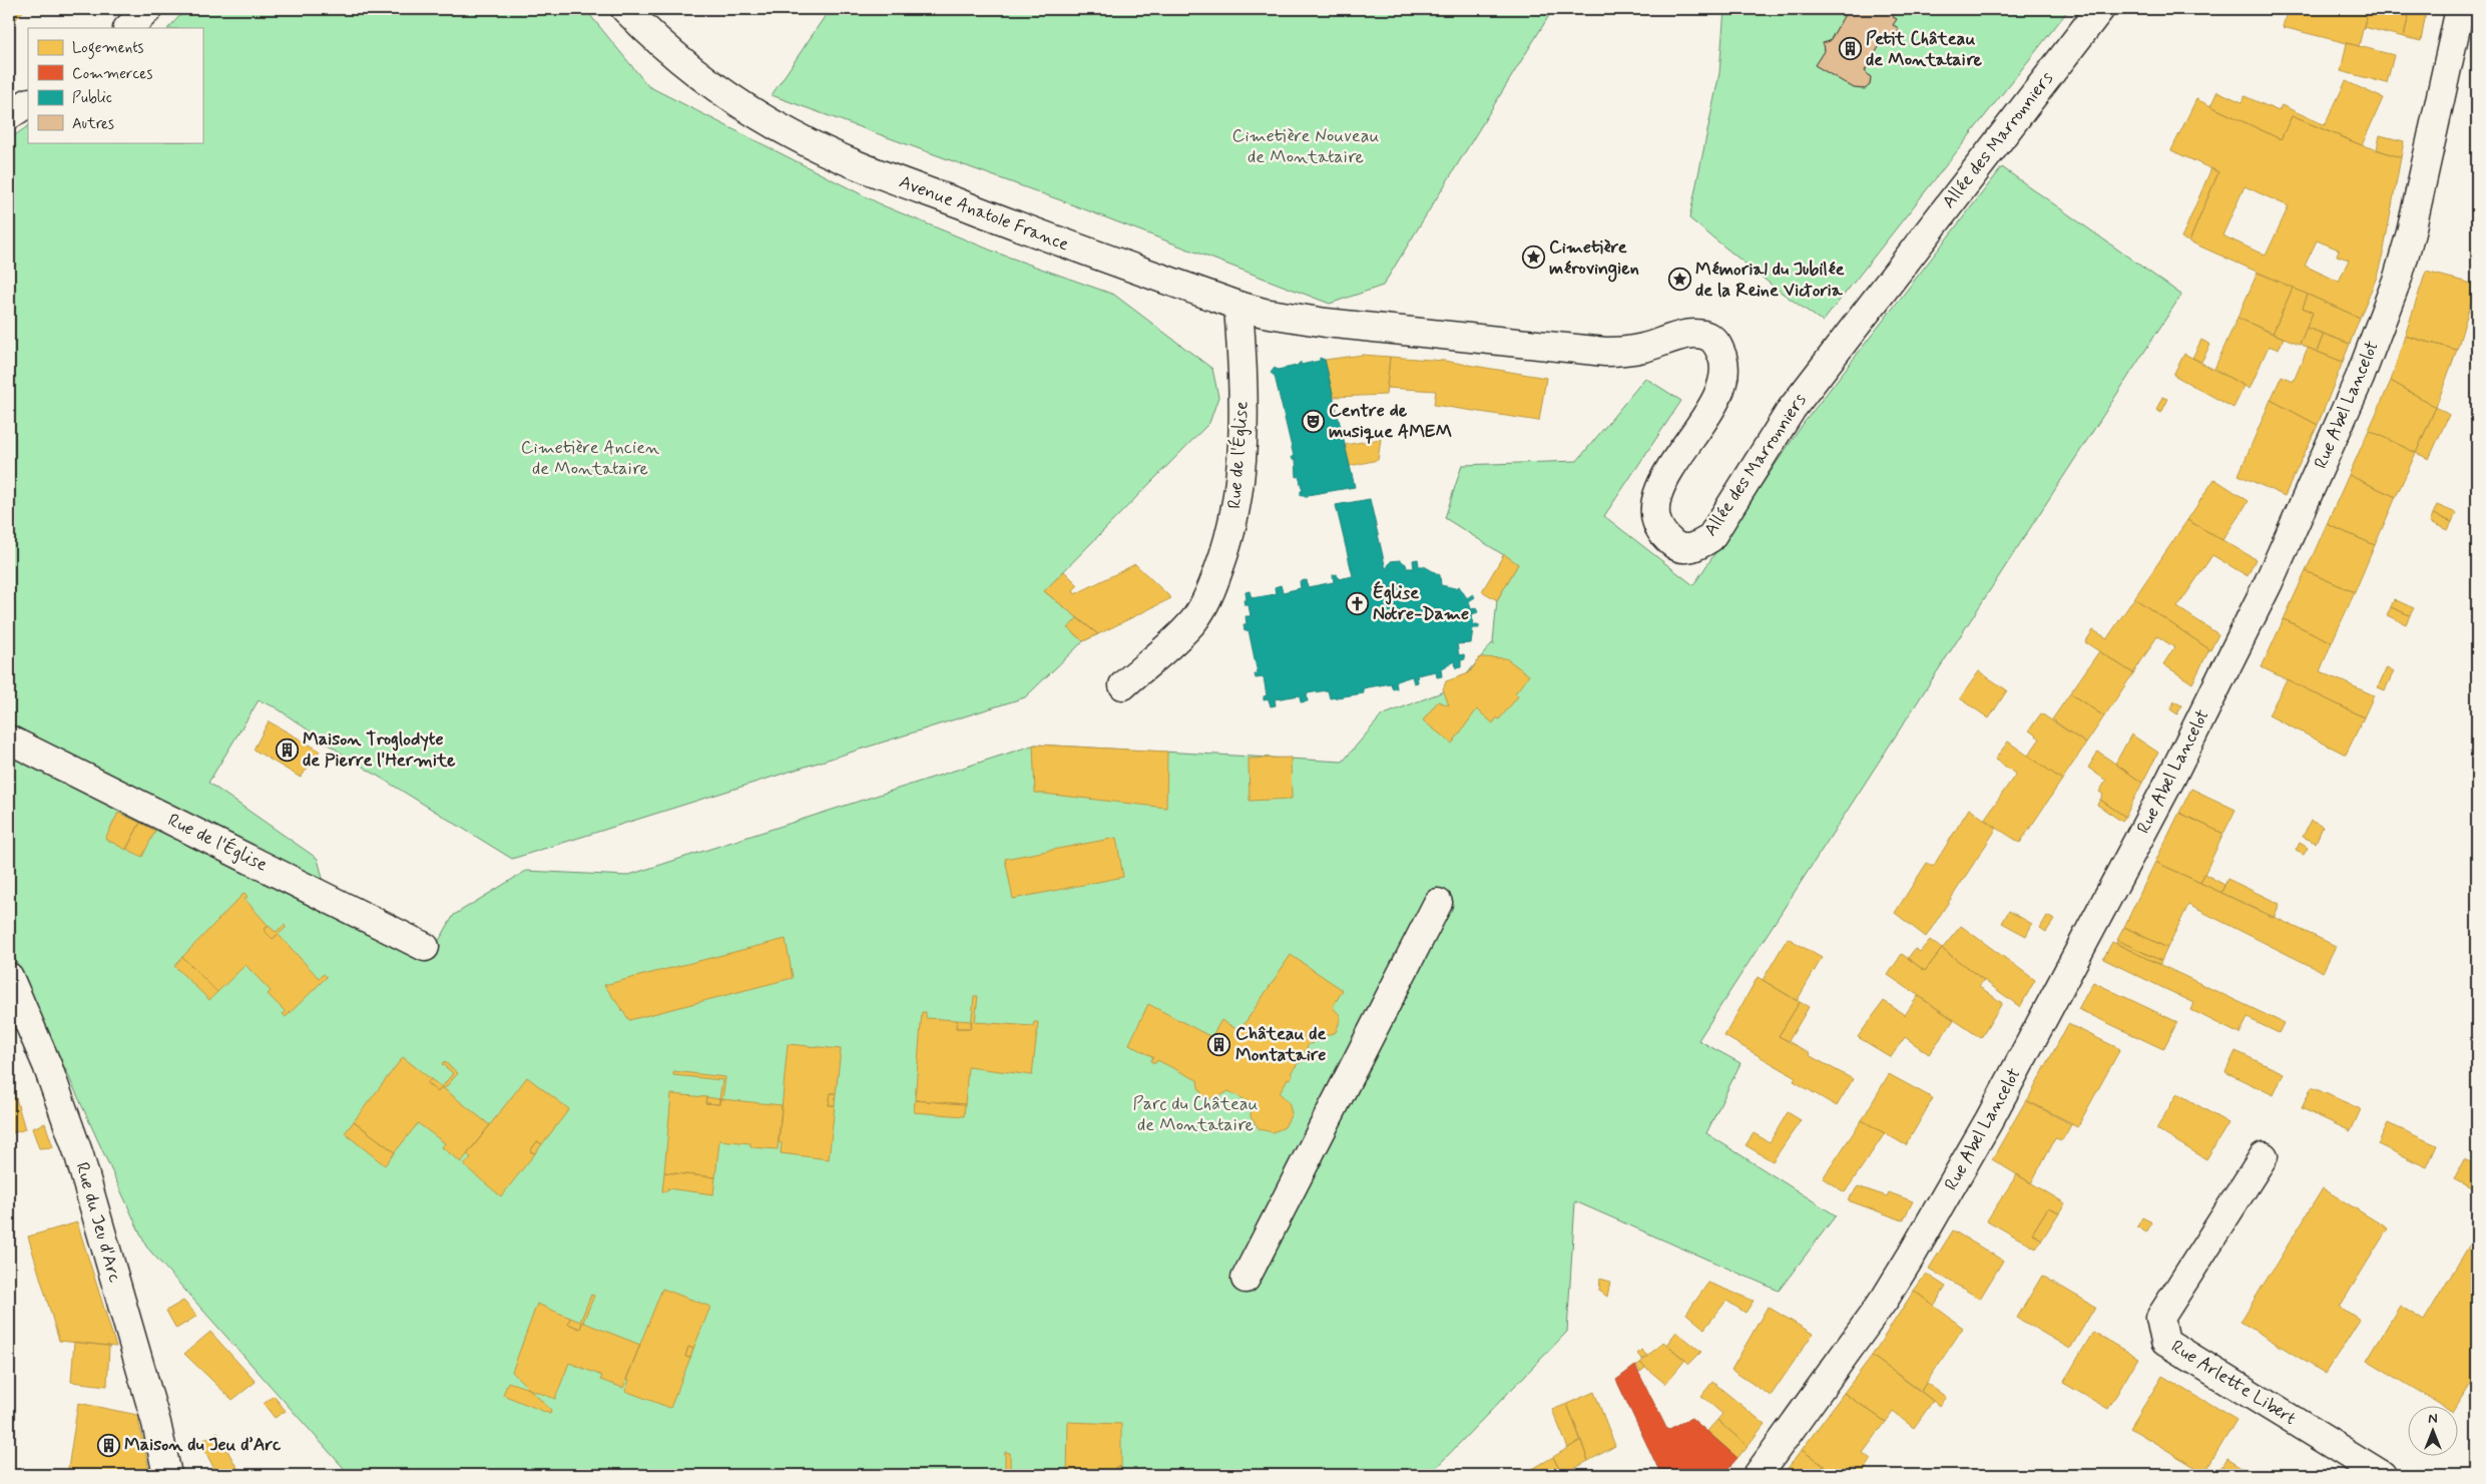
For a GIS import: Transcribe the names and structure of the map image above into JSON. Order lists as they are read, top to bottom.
{
  "streets": {
    "street": [
      "Allée des Marronniers",
      "Avenue Anatole France",
      "Rue Abel Lancelot",
      "Rue de l'Église",
      "Rue du Jeu d'Arc",
      "Rue Arlette Libert"
    ]
  },
  "crossings": [
    ["Allée des Marronniers", "Avenue Anatole France"],
    ["Avenue Anatole France", "Rue de l'Église"]
  ],
  "parks": ["Cimetière Nouveau de Montataire", "Cimetière Ancien de Montataire", "Parc du Château de Montataire"],
  "places": {
    "building": [
      "Petit Château de Montataire",
      "Maison Troglodyte de Pierre l'Hermite",
      "Château de Montataire",
      "Maison du Jeu d’Arc"
    ],
    "place": ["Cimetière mérovingien", "Mémorial du Jubilée de la Reine Victoria"],
    "theatre": ["Centre de musique AMEM"],
    "church": ["Église Notre-Dame"]
  },
  "legend": [
    "Logements",
    "Commerces",
    "Public",
    "Autres"
  ],
  "north": "top"
}
